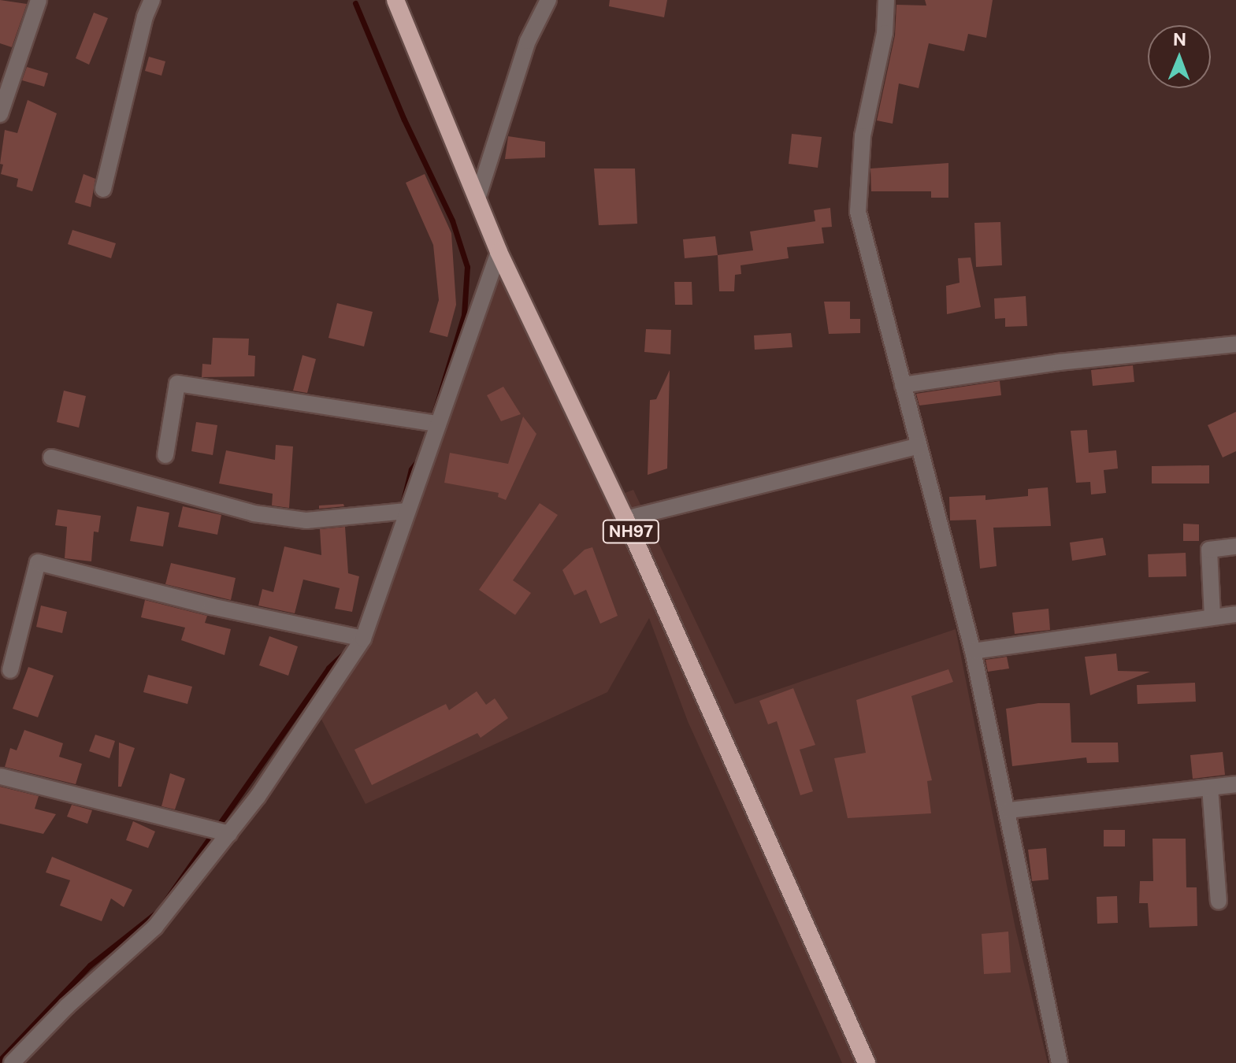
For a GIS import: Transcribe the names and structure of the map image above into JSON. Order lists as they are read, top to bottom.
{
  "streets": {
    "highway": ["NH97"]
  },
  "north": "top"
}
